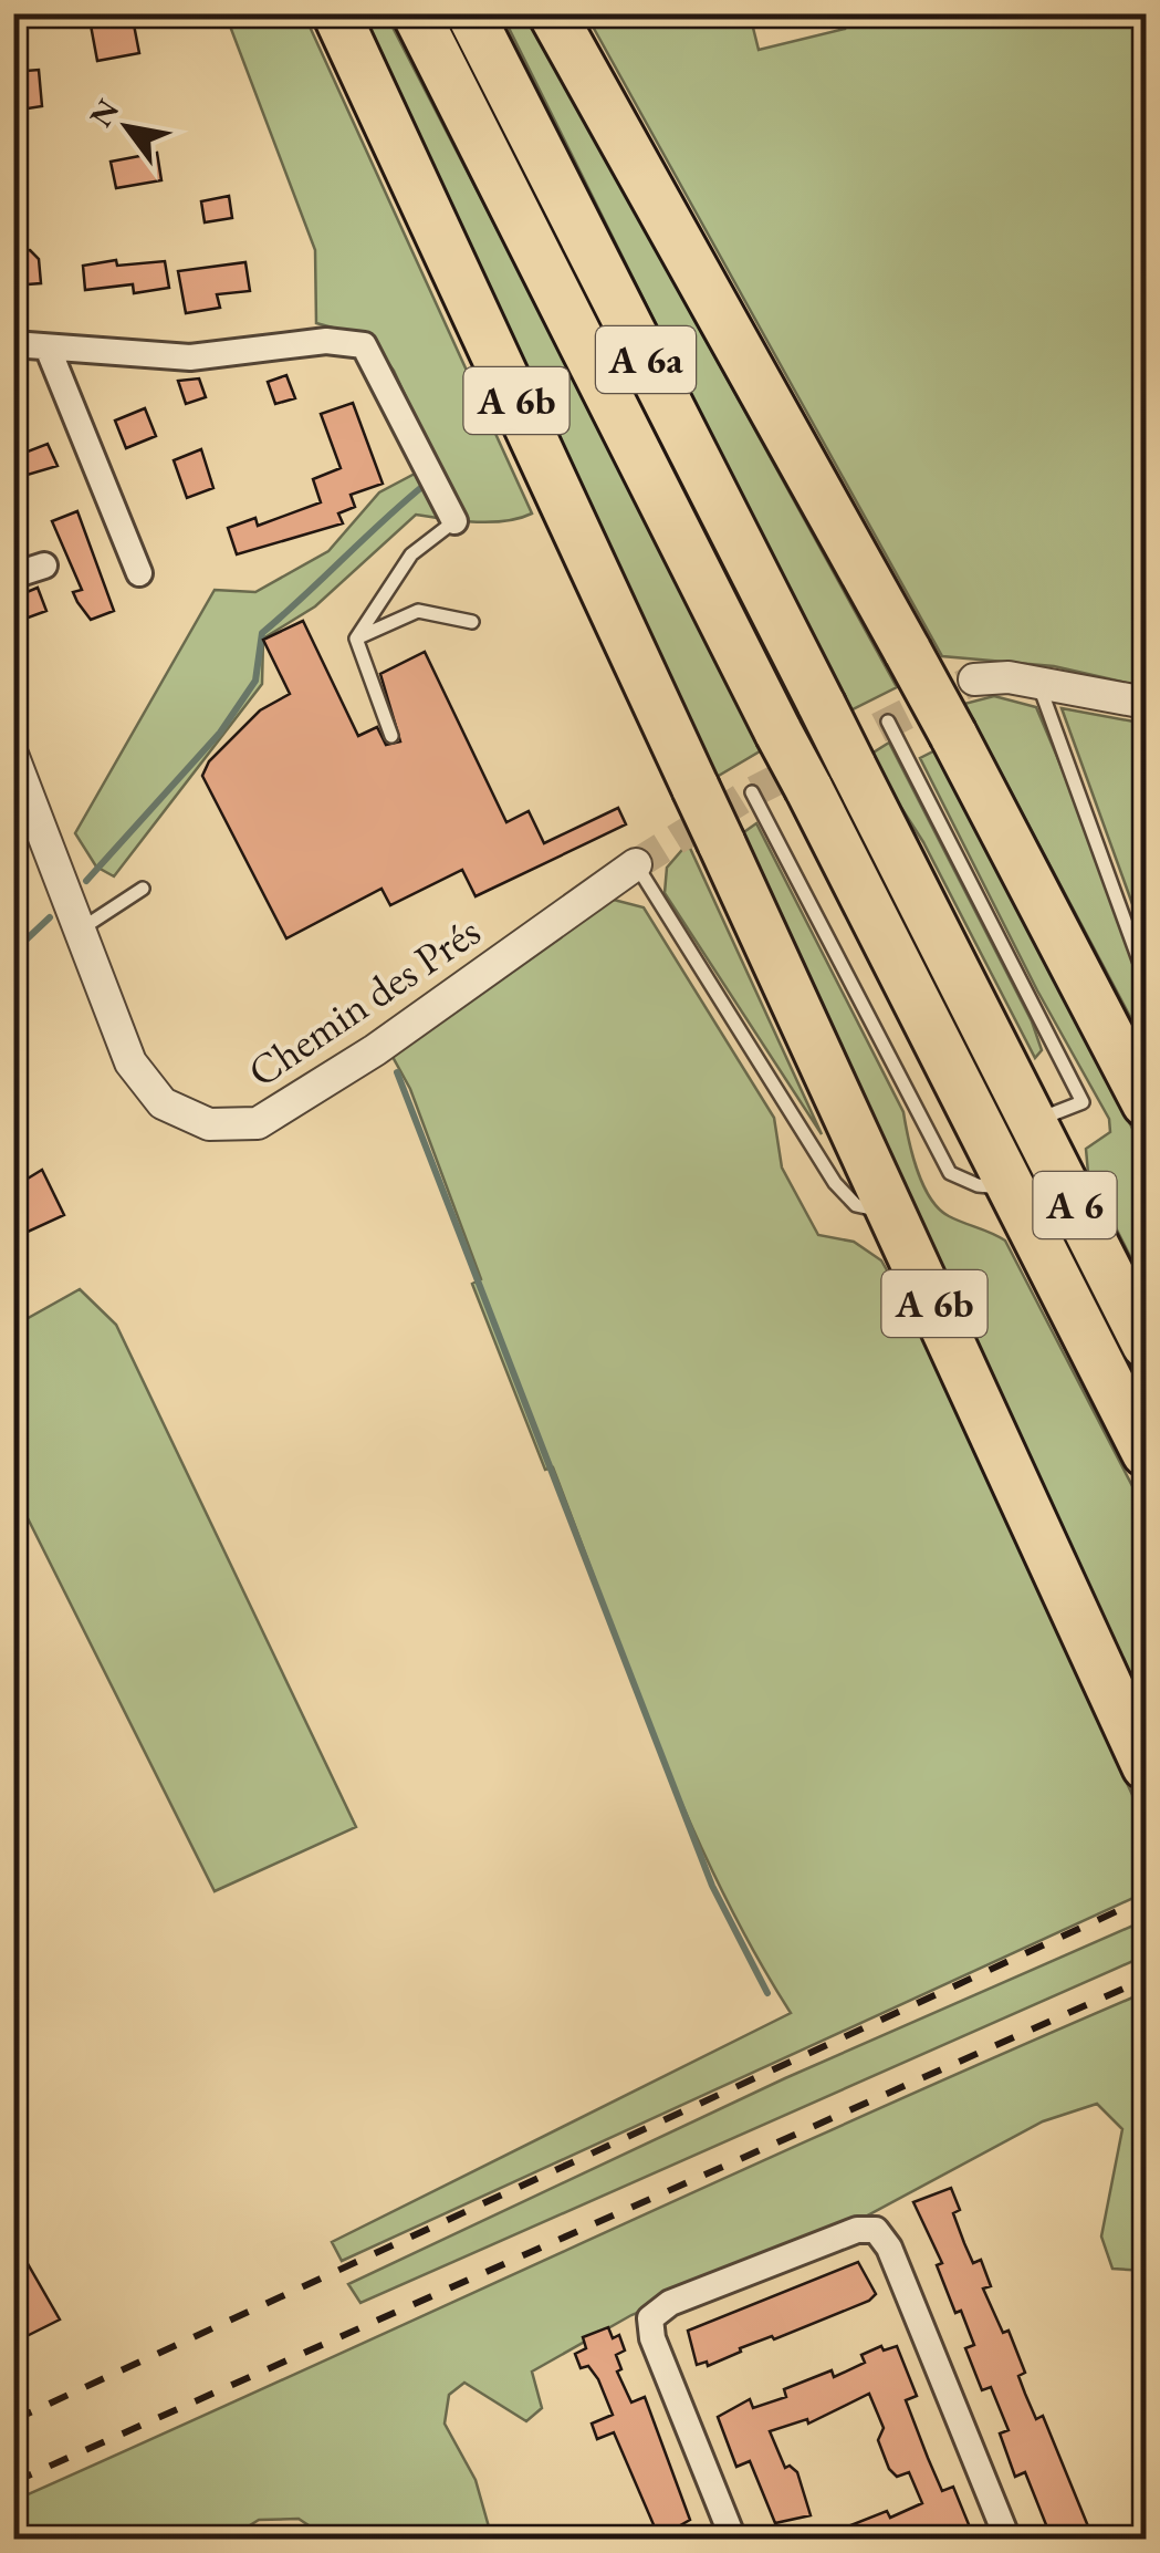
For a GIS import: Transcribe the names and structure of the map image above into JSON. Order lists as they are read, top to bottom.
{
  "streets": {
    "highway": ["A 6a", "A 6b", "A 6"],
    "street": ["Chemin des Prés"]
  },
  "crossings": [
    ["A 6a", "A 6"]
  ],
  "north": "top left"
}
